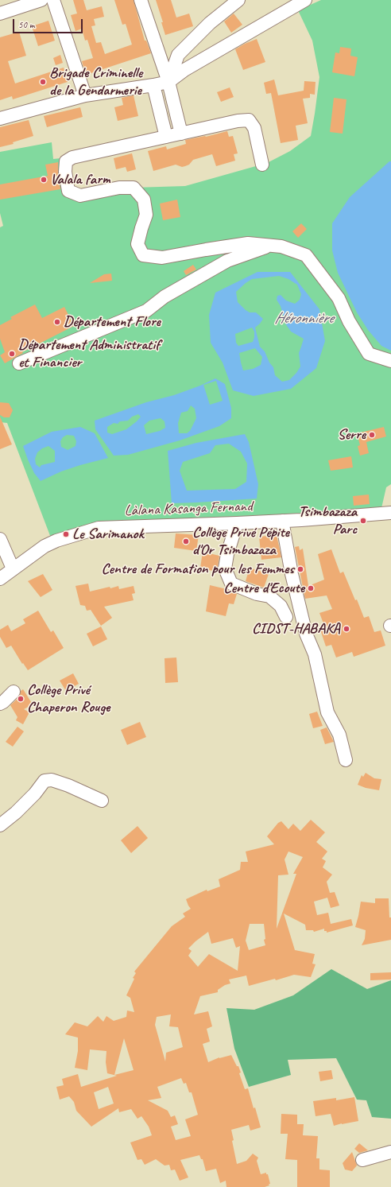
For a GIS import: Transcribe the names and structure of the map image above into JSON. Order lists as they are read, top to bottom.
{
  "streets": {
    "street": ["Làlana Kasanga Fernand"]
  },
  "water": ["Héronnière"],
  "places": [
    "Brigade Criminelle de la Gendarmerie",
    "Valala farm",
    "Département Flore",
    "Département Administratif et Financier",
    "Serre",
    "Tsimbazaza Parc",
    "Le Sarimanok",
    "Collège Privé Pépite d'Or Tsimbazaza",
    "Centre de Formation pour les Femmes",
    "Centre d'Ecoute",
    "CIDST-HABAKA",
    "Collège Privé Chaperon Rouge"
  ],
  "scale_bar": "50 m"
}
